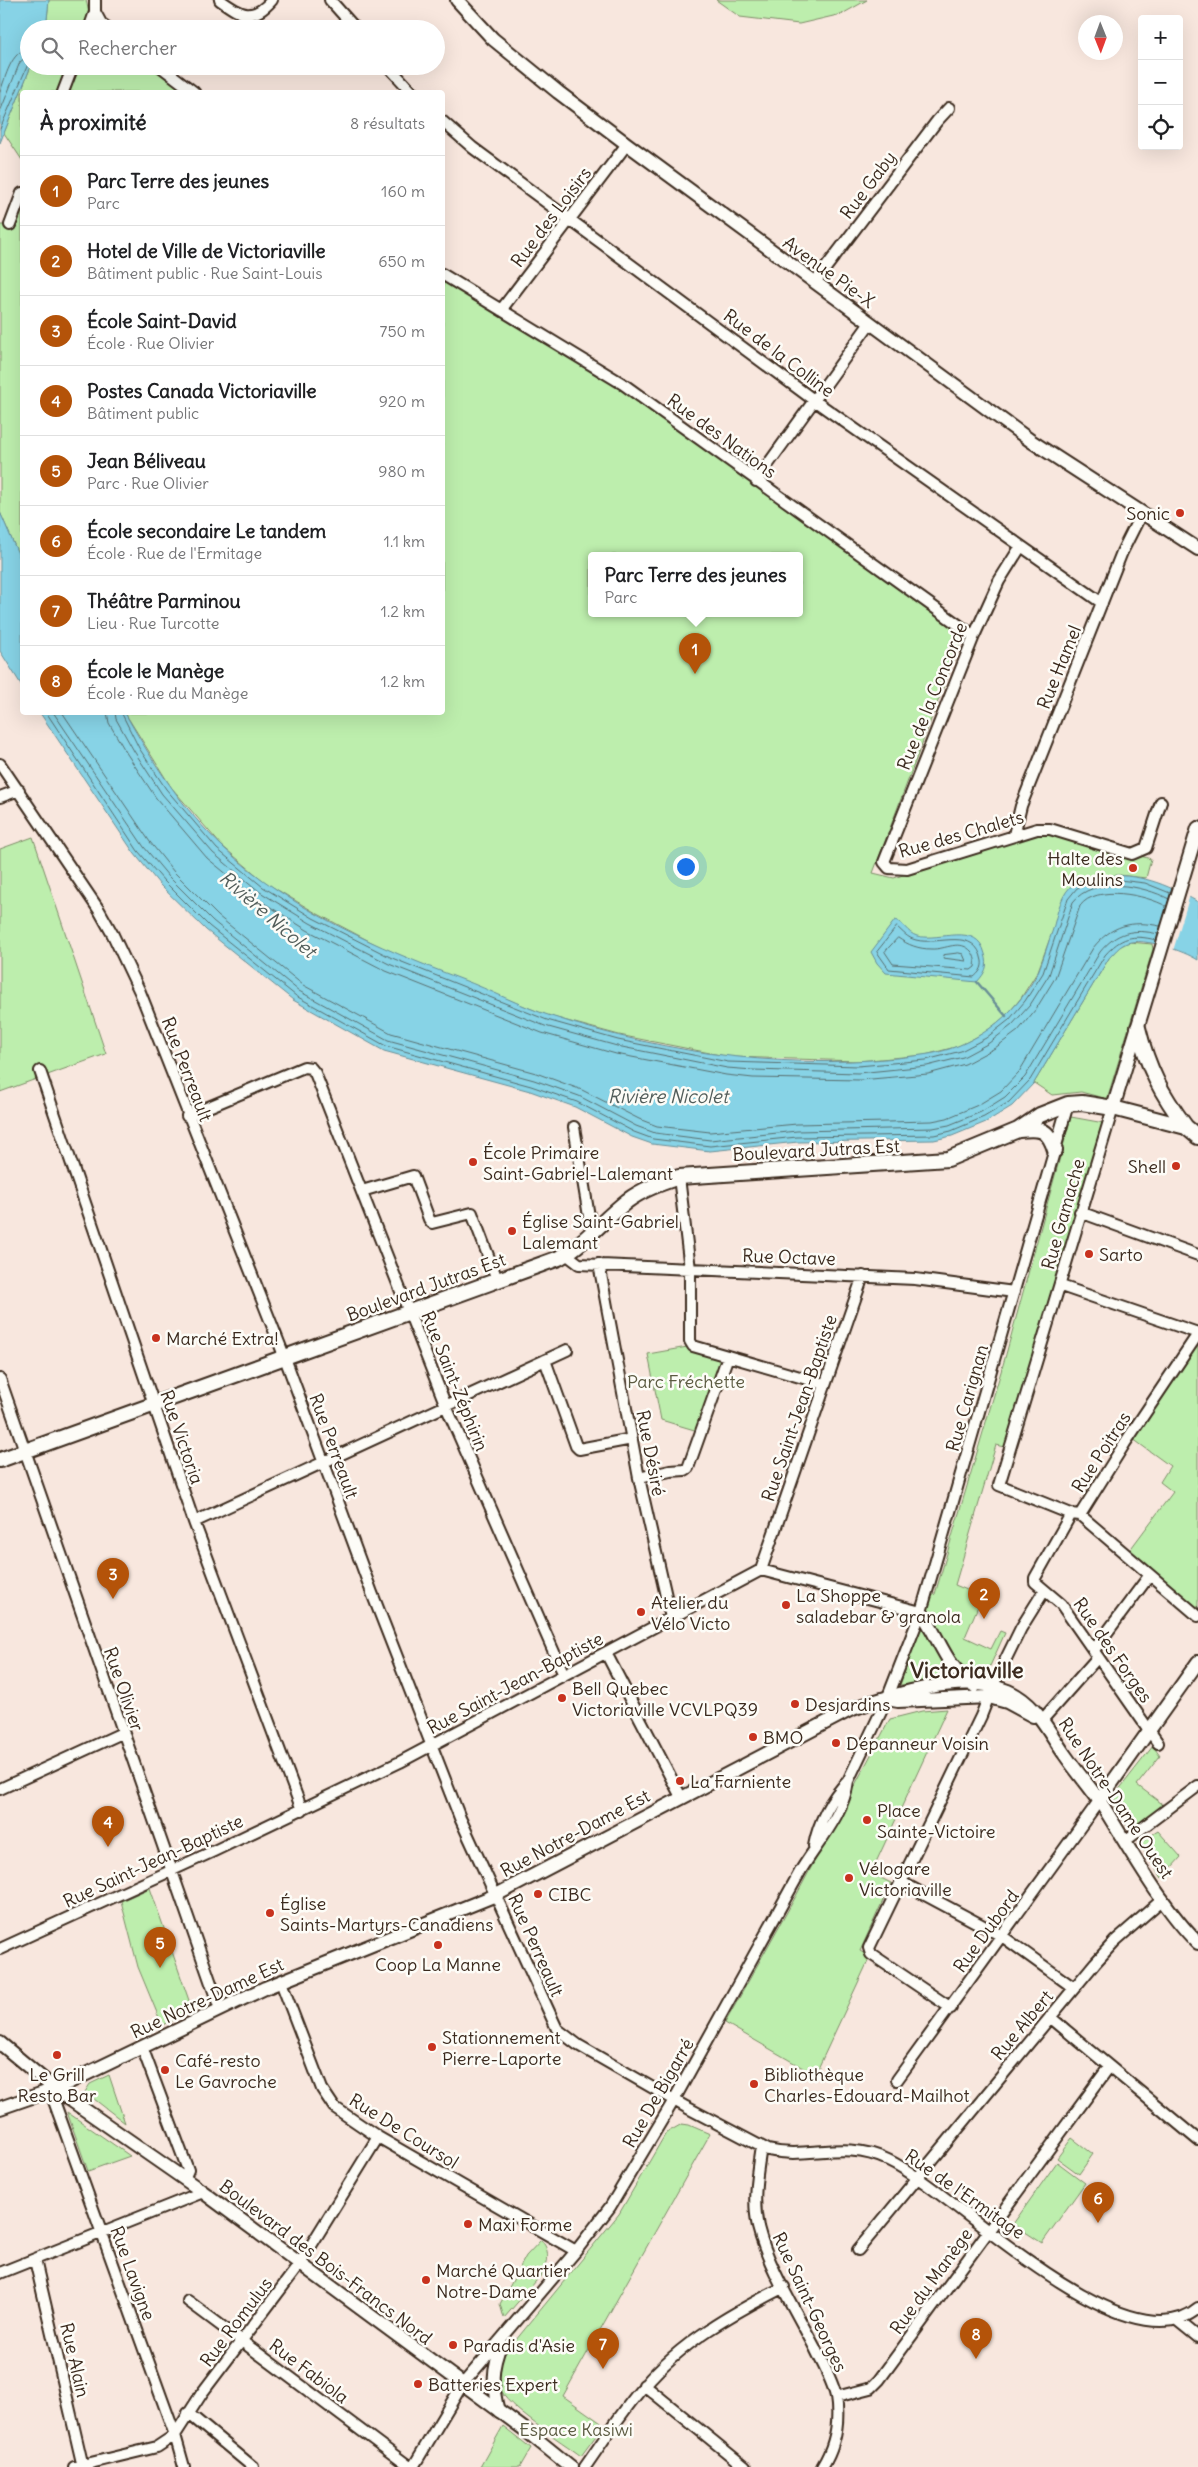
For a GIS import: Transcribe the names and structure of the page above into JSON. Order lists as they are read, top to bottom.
{
  "streets": {
    "main road": ["Boulevard Jutras Est"],
    "street": [
      "Rue Gaby",
      "Rue des Loisirs",
      "Avenue Pie-X",
      "Rue de la Colline",
      "Rue des Nations",
      "Rue Hamel",
      "Rue de la Concorde",
      "Rue des Chalets",
      "Rue Perreault",
      "Rue Gamache",
      "Rue Octave",
      "Rue Saint-Zéphirin",
      "Rue Carignan",
      "Rue Saint-Jean-Baptiste",
      "Rue Victoria",
      "Rue Poitras",
      "Rue Désiré",
      "Rue des Forges",
      "Rue Olivier",
      "Rue Notre-Dame Ouest",
      "Rue Notre-Dame Est",
      "Rue Dubord",
      "Rue Albert",
      "Rue De Bigarré",
      "Rue De Coursol",
      "Rue de l'Ermitage",
      "Boulevard des Bois-Francs Nord",
      "Rue Lavigne",
      "Rue du Manège",
      "Rue Saint-Georges",
      "Rue Romulus",
      "Rue Alain",
      "Rue Fabiola"
    ]
  },
  "crossings": [
    ["Rue Gaby", "Avenue Pie-X"],
    ["Rue des Loisirs", "Avenue Pie-X"],
    ["Rue des Loisirs", "Rue de la Colline"],
    ["Rue des Loisirs", "Rue des Nations"],
    ["Avenue Pie-X", "Rue Hamel"],
    ["Rue de la Colline", "Rue Hamel"],
    ["Rue de la Colline", "Rue de la Concorde"],
    ["Rue des Nations", "Rue de la Concorde"],
    ["Rue Hamel", "Rue des Chalets"],
    ["Rue de la Concorde", "Rue des Chalets"],
    ["Rue Perreault", "Boulevard Jutras Est"],
    ["Rue Perreault", "Rue Saint-Zéphirin"],
    ["Rue Perreault", "Rue Saint-Jean-Baptiste"],
    ["Rue Perreault", "Rue Notre-Dame Est"],
    ["Rue Perreault", "Rue De Bigarré"],
    ["Rue Perreault", "Rue de l'Ermitage"],
    ["Boulevard Jutras Est", "Rue Gamache"],
    ["Boulevard Jutras Est", "Rue Octave"],
    ["Boulevard Jutras Est", "Rue Saint-Zéphirin"],
    ["Boulevard Jutras Est", "Rue Carignan"],
    ["Boulevard Jutras Est", "Rue Victoria"],
    ["Boulevard Jutras Est", "Rue Olivier"],
    ["Rue Gamache", "Rue Poitras"],
    ["Rue Octave", "Rue Carignan"],
    ["Rue Octave", "Rue Saint-Jean-Baptiste"],
    ["Rue Octave", "Rue Désiré"],
    ["Rue Saint-Zéphirin", "Rue Saint-Jean-Baptiste"],
    ["Rue Carignan", "Rue Notre-Dame Ouest"],
    ["Rue Carignan", "Rue Notre-Dame Est"],
    ["Rue Carignan", "Rue De Bigarré"],
    ["Rue Saint-Jean-Baptiste", "Rue Victoria"],
    ["Rue Saint-Jean-Baptiste", "Rue Désiré"],
    ["Rue Saint-Jean-Baptiste", "Rue Olivier"],
    ["Rue Poitras", "Rue des Forges"],
    ["Rue Olivier", "Rue Notre-Dame Est"],
    ["Rue Notre-Dame Ouest", "Rue Notre-Dame Est"],
    ["Rue Notre-Dame Ouest", "Rue Dubord"],
    ["Rue Notre-Dame Ouest", "Rue Albert"],
    ["Rue Notre-Dame Ouest", "Rue De Bigarré"],
    ["Rue Notre-Dame Est", "Rue De Bigarré"],
    ["Rue Notre-Dame Est", "Rue De Coursol"],
    ["Rue Notre-Dame Est", "Boulevard des Bois-Francs Nord"],
    ["Rue Notre-Dame Est", "Rue Lavigne"],
    ["Rue Albert", "Rue de l'Ermitage"],
    ["Rue De Bigarré", "Rue De Coursol"],
    ["Rue De Bigarré", "Rue de l'Ermitage"],
    ["Rue De Bigarré", "Boulevard des Bois-Francs Nord"],
    ["Rue De Bigarré", "Rue Fabiola"],
    ["Rue De Coursol", "Rue Romulus"],
    ["Rue de l'Ermitage", "Rue du Manège"],
    ["Rue de l'Ermitage", "Rue Saint-Georges"],
    ["Boulevard des Bois-Francs Nord", "Rue Lavigne"],
    ["Boulevard des Bois-Francs Nord", "Rue Romulus"],
    ["Rue Lavigne", "Rue Romulus"],
    ["Rue du Manège", "Rue Saint-Georges"],
    ["Rue Romulus", "Rue Alain"],
    ["Rue Romulus", "Rue Fabiola"]
  ],
  "districts": ["Victoriaville"],
  "water": ["Rivière Nicolet"],
  "parks": ["Parc Fréchette", "Espace Kasiwi"],
  "places": [
    "Sonic",
    "Halte des Moulins",
    "École Primaire Saint-Gabriel-Lalemant",
    "Shell",
    "Église Saint-Gabriel Lalemant",
    "Sarto",
    "Marché Extra!",
    "La Shoppe saladebar & granola",
    "Atelier du Vélo Victo",
    "Bell Quebec Victoriaville VCVLPQ39",
    "Desjardins",
    "BMO",
    "Dépanneur Voisin",
    "La Farniente",
    "Place Sainte-Victoire",
    "Vélogare Victoriaville",
    "CIBC",
    "Église Saints-Martyrs-Canadiens",
    "Coop La Manne",
    "Stationnement Pierre-Laporte",
    "Le Grill Resto Bar",
    "Café-resto Le Gavroche",
    "Bibliothèque Charles-Edouard-Mailhot",
    "Maxi Forme",
    "Marché Quartier Notre-Dame",
    "Paradis d'Asie",
    "Batteries Expert"
  ],
  "north": "bottom",
  "page": {
    "map_buttons": ["+", "−"],
    "search": "Rechercher",
    "heading": ["À proximité", "8 résultats"],
    "list": [
      {
        "mark": "1",
        "name": "Parc Terre des jeunes",
        "note": "Parc",
        "value": "160 m"
      },
      {
        "mark": "2",
        "name": "Hotel de Ville de Victoriaville",
        "note": "Bâtiment public · Rue Saint-Louis",
        "value": "650 m"
      },
      {
        "mark": "3",
        "name": "École Saint-David",
        "note": "École · Rue Olivier",
        "value": "750 m"
      },
      {
        "mark": "4",
        "name": "Postes Canada Victoriaville",
        "note": "Bâtiment public",
        "value": "920 m"
      },
      {
        "mark": "5",
        "name": "Jean Béliveau",
        "note": "Parc · Rue Olivier",
        "value": "980 m"
      },
      {
        "mark": "6",
        "name": "École secondaire Le tandem",
        "note": "École · Rue de l'Ermitage",
        "value": "1.1 km"
      },
      {
        "mark": "7",
        "name": "Théâtre Parminou",
        "note": "Lieu · Rue Turcotte",
        "value": "1.2 km"
      },
      {
        "mark": "8",
        "name": "École le Manège",
        "note": "École · Rue du Manège",
        "value": "1.2 km"
      }
    ],
    "popup": ["Parc Terre des jeunes", "Parc"],
    "pins": [
      "1",
      "3",
      "2",
      "4",
      "5",
      "6",
      "8",
      "7"
    ]
  }
}
